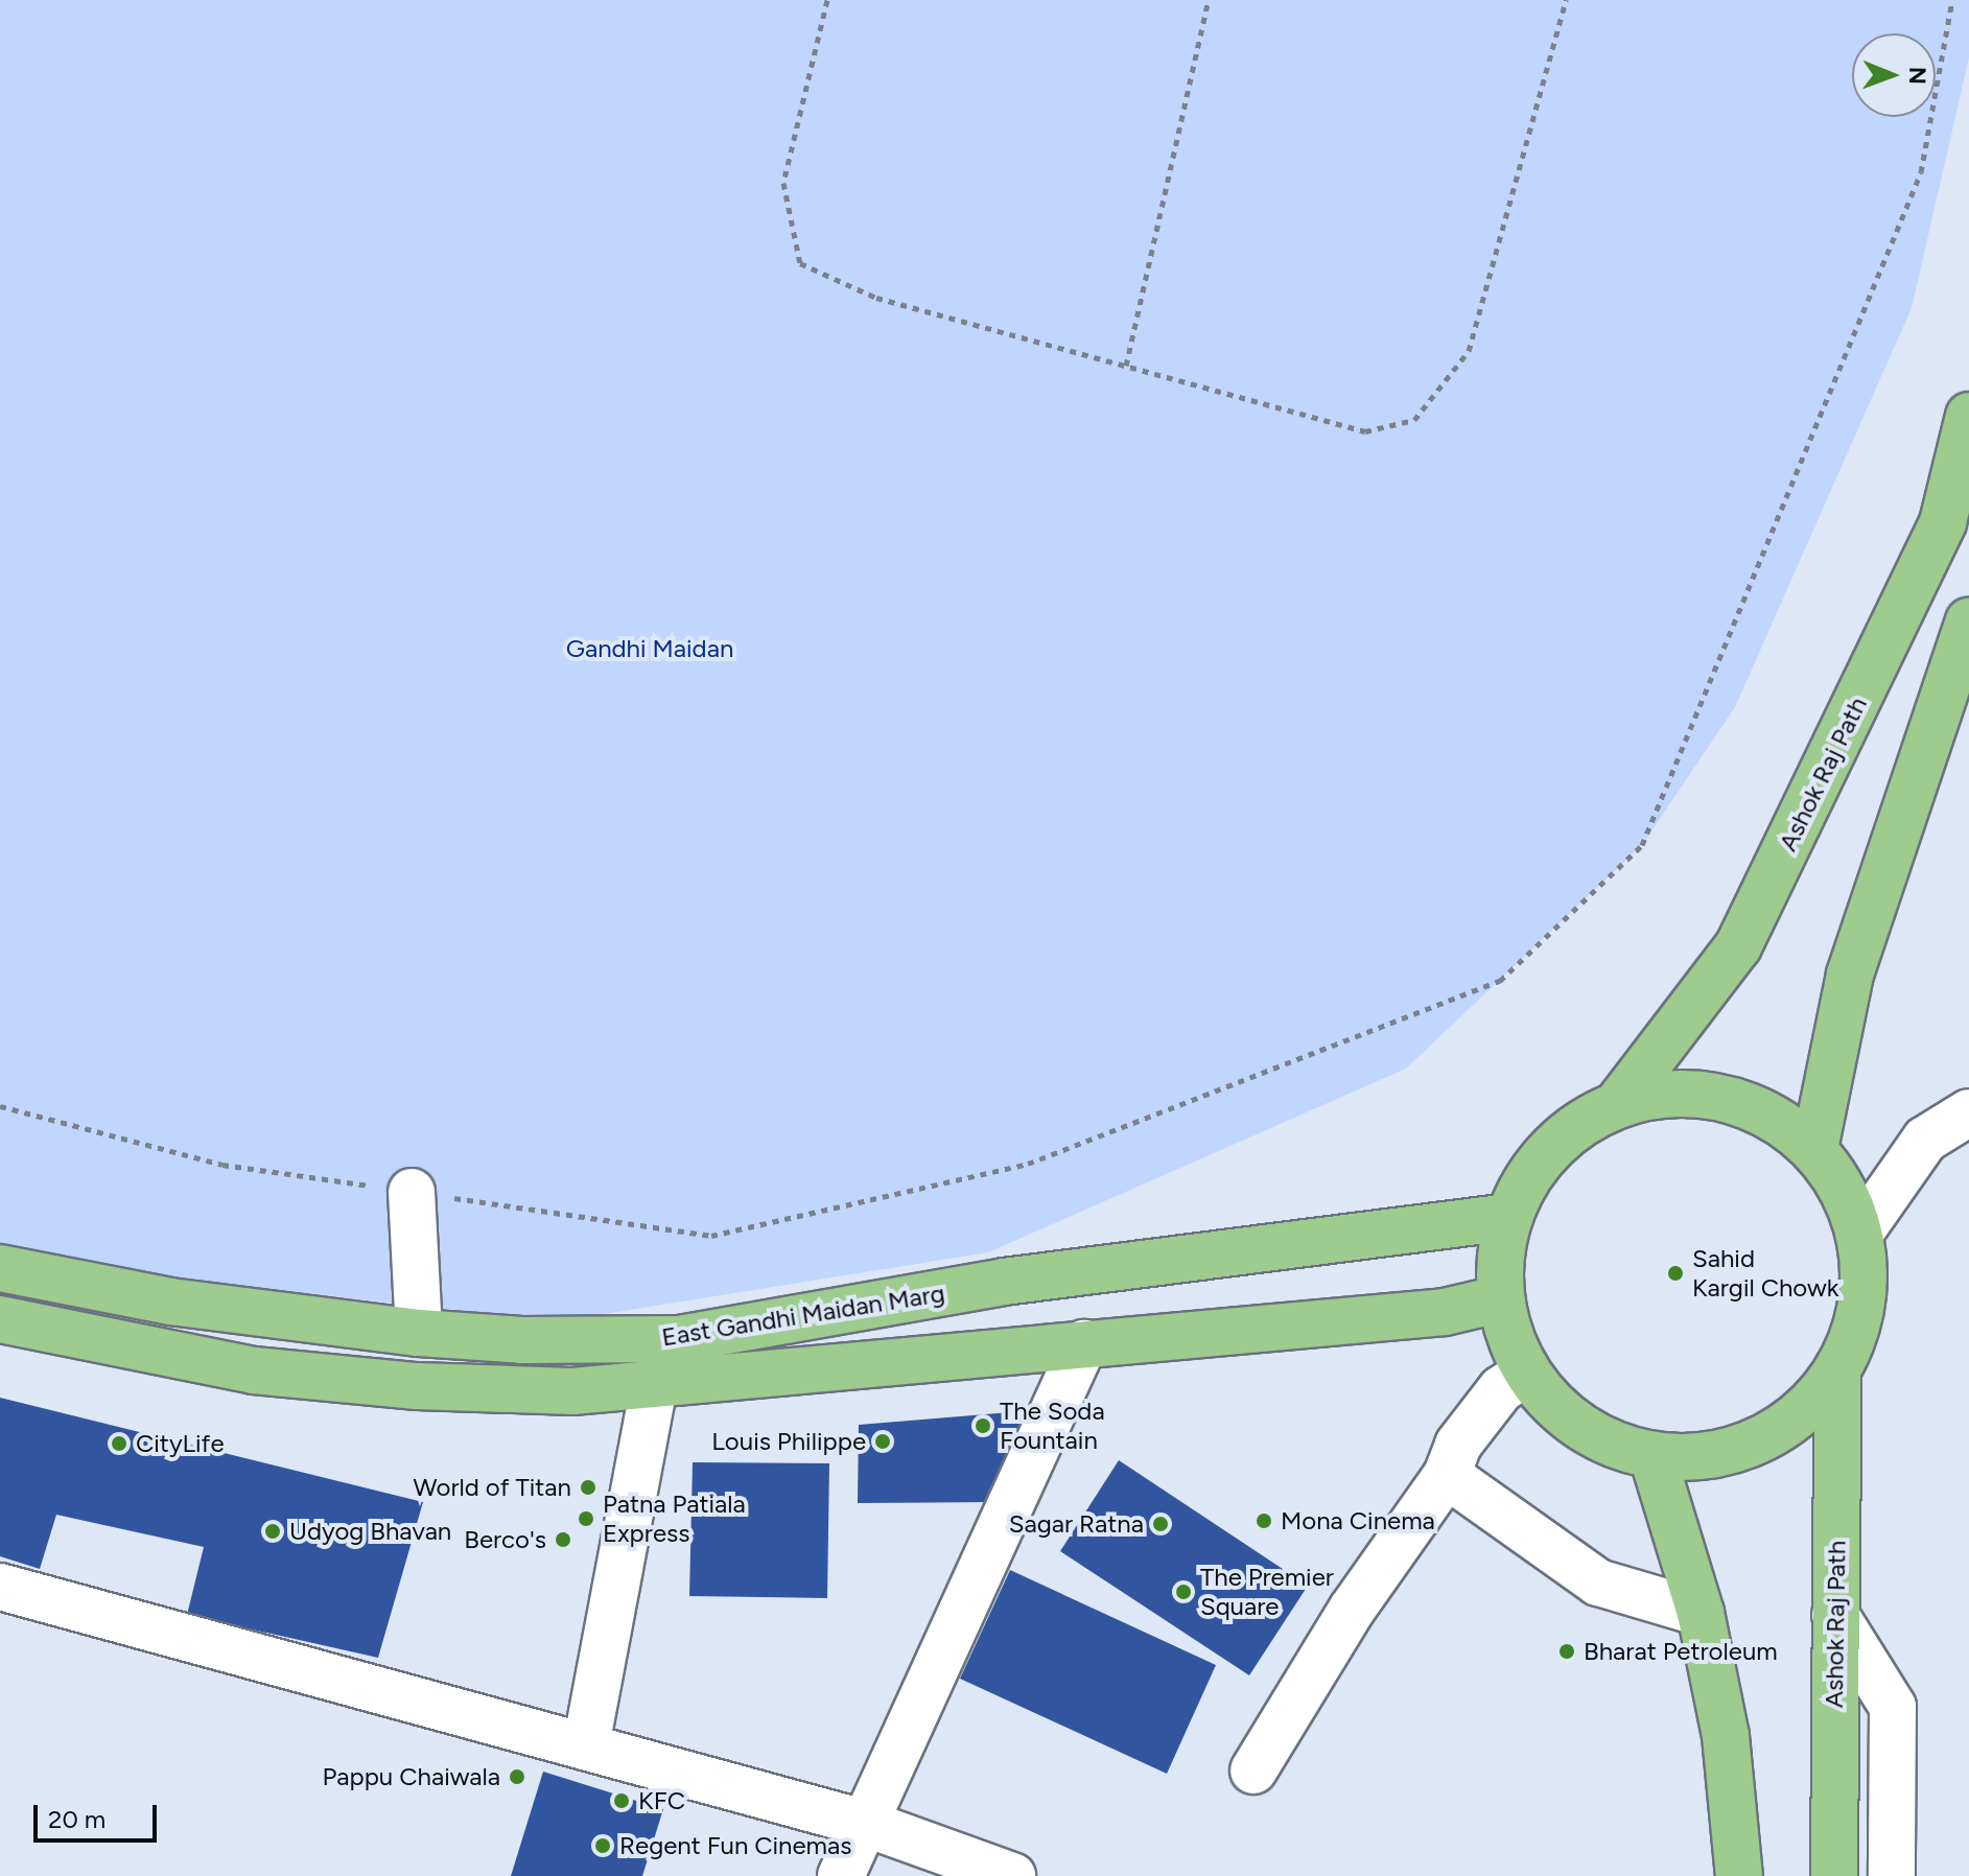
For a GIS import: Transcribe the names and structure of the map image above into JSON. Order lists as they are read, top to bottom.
{
  "streets": {
    "main road": ["Ashok Raj Path", "East Gandhi Maidan Marg"]
  },
  "parks": ["Gandhi Maidan"],
  "places": [
    "Sahid Kargil Chowk",
    "The Soda Fountain",
    "Louis Philippe",
    "CityLife",
    "World of Titan",
    "Patna Patiala Express",
    "Mona Cinema",
    "Sagar Ratna",
    "Udyog Bhavan",
    "Berco's",
    "The Premier Square",
    "Bharat Petroleum",
    "Pappu Chaiwala",
    "KFC",
    "Regent Fun Cinemas"
  ],
  "scale_bar": "20 m",
  "north": "right"
}
